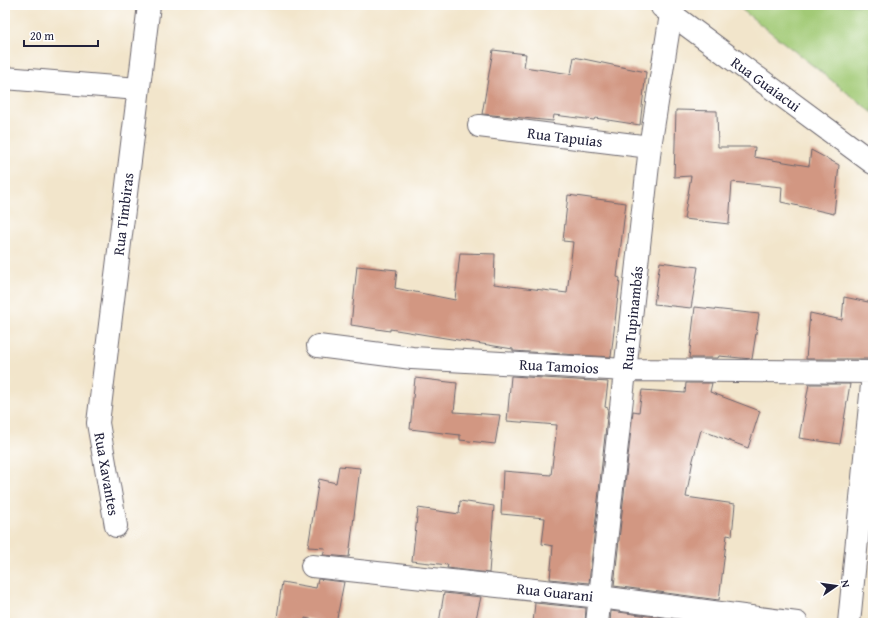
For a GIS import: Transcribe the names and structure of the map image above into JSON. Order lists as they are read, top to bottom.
{
  "streets": {
    "street": [
      "Rua Guaiacui",
      "Rua Tapuias",
      "Rua Timbiras",
      "Rua Tupinambás",
      "Rua Tamoios",
      "Rua Xavantes",
      "Rua Guarani"
    ]
  },
  "crossings": [
    ["Rua Guaiacui", "Rua Tupinambás"],
    ["Rua Tapuias", "Rua Tupinambás"],
    ["Rua Timbiras", "Rua Xavantes"],
    ["Rua Tupinambás", "Rua Tamoios"],
    ["Rua Tupinambás", "Rua Guarani"]
  ],
  "scale_bar": "20 m",
  "north": "right"
}
